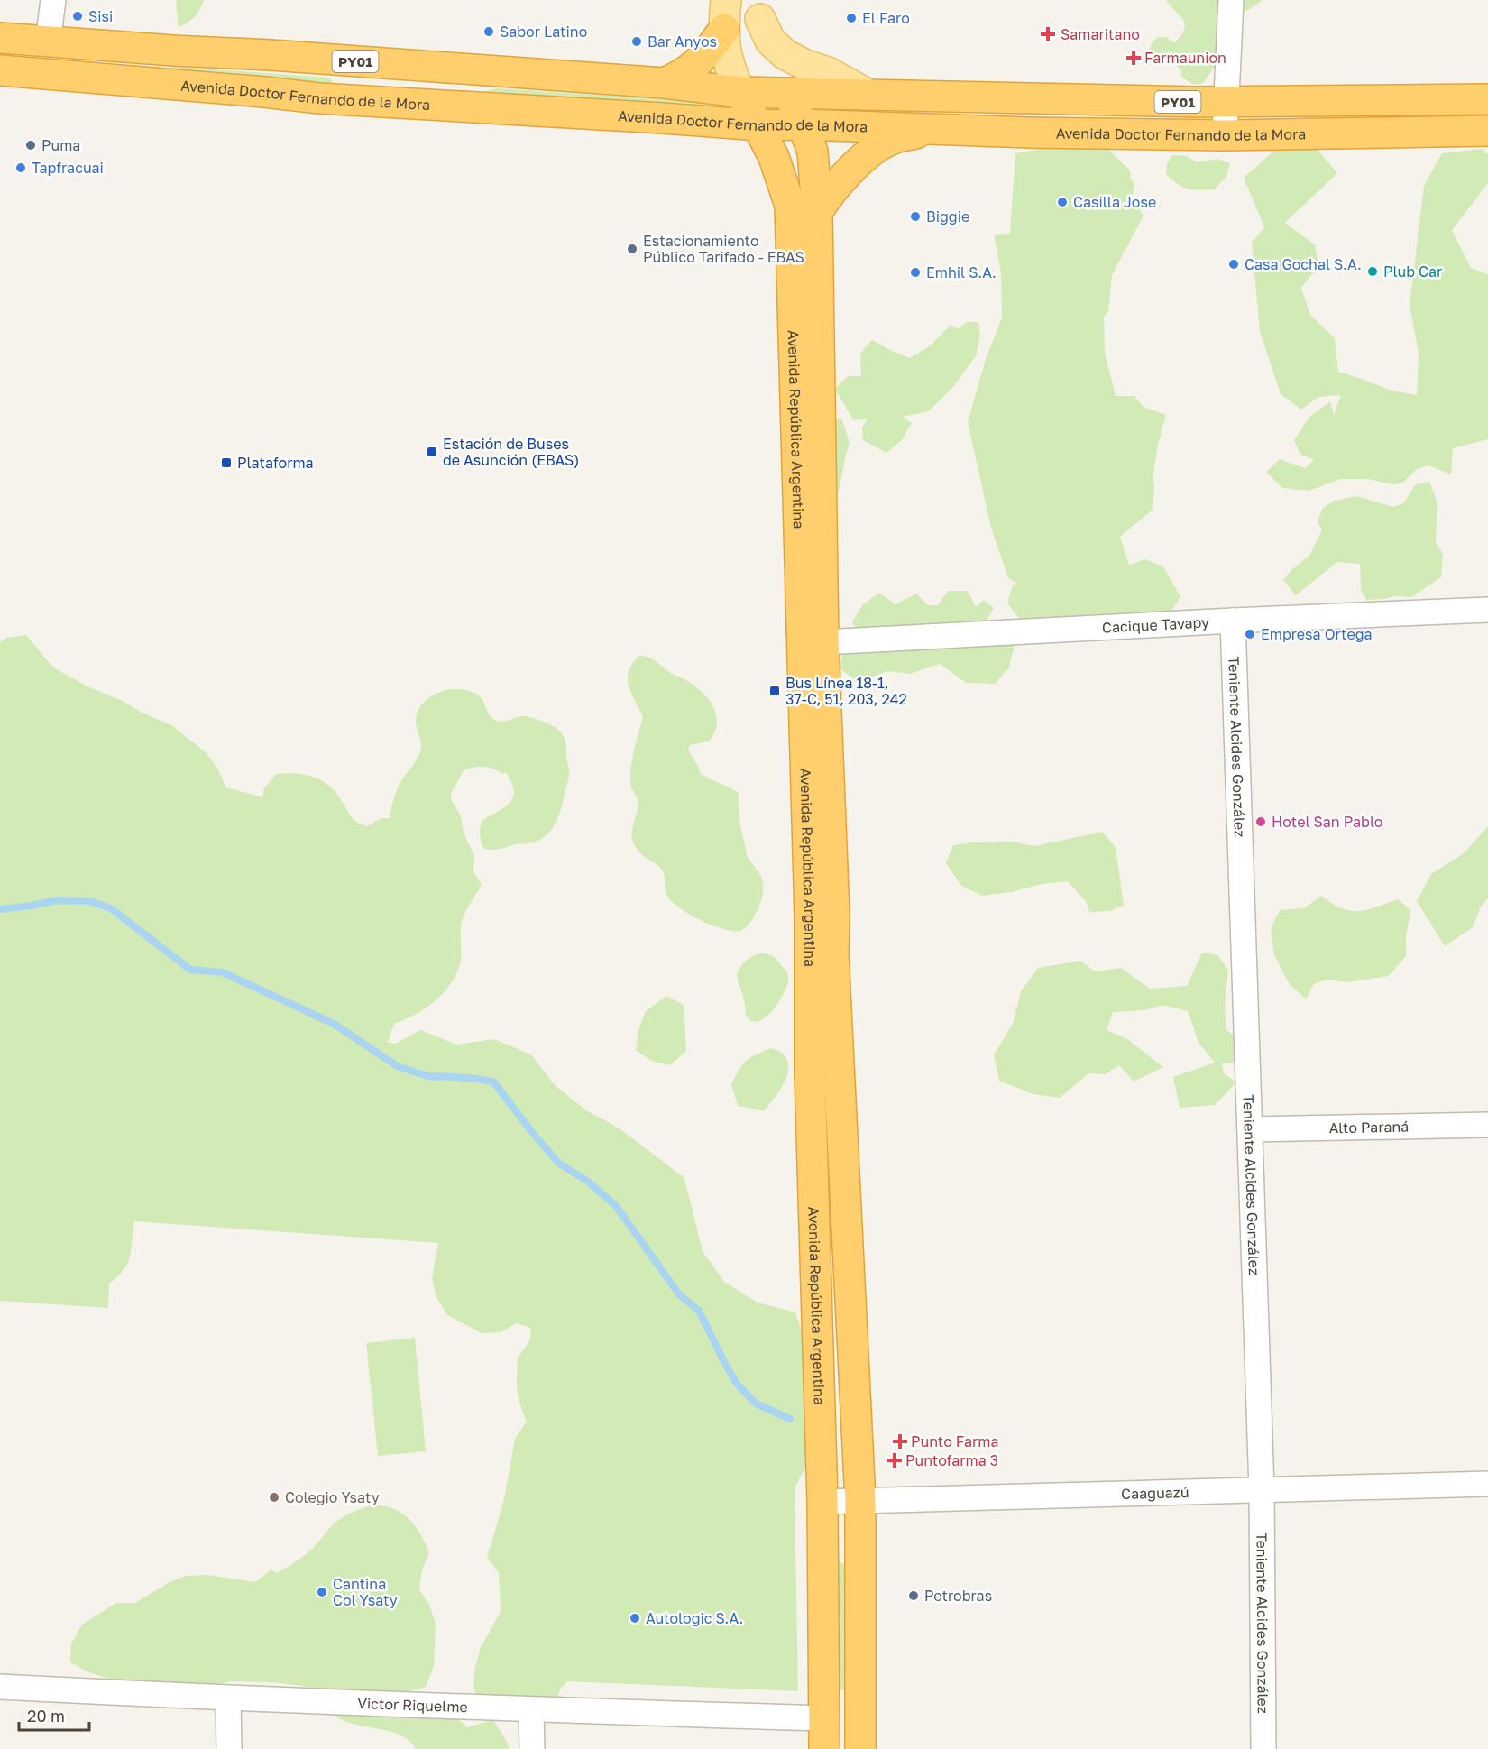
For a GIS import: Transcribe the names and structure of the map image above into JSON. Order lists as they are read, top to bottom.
{
  "streets": {
    "highway": ["PY01", "Avenida Doctor Fernando de la Mora", "Avenida República Argentina"],
    "street": [
      "Cacique Tavapy",
      "Teniente Alcides González",
      "Alto Paraná",
      "Caaguazú",
      "Victor Riquelme"
    ]
  },
  "crossings": [
    ["Avenida Doctor Fernando de la Mora", "Avenida República Argentina"],
    ["Avenida República Argentina", "Cacique Tavapy"],
    ["Avenida República Argentina", "Caaguazú"],
    ["Avenida República Argentina", "Victor Riquelme"],
    ["Cacique Tavapy", "Teniente Alcides González"],
    ["Teniente Alcides González", "Alto Paraná"],
    ["Teniente Alcides González", "Caaguazú"]
  ],
  "places": {
    "other": [
      "Sisi",
      "El Faro",
      "Sabor Latino",
      "Bar Anyos",
      "Puma",
      "Tapfracuai",
      "Casilla Jose",
      "Biggie",
      "Estacionamiento Público Tarifado - EBAS",
      "Casa Gochal S.A.",
      "Plub Car",
      "Emhil S.A.",
      "Empresa Ortega",
      "Hotel San Pablo",
      "Colegio Ysaty",
      "Cantina Col Ysaty",
      "Petrobras",
      "Autologic S.A."
    ],
    "health": [
      "Samaritano",
      "Farmaunion",
      "Punto Farma",
      "Puntofarma 3"
    ],
    "transit": ["Estación de Buses de Asunción (EBAS)", "Plataforma", "Bus Línea 18-1, 37-C, 51, 203, 242"]
  },
  "scale_bar": "20 m"
}
